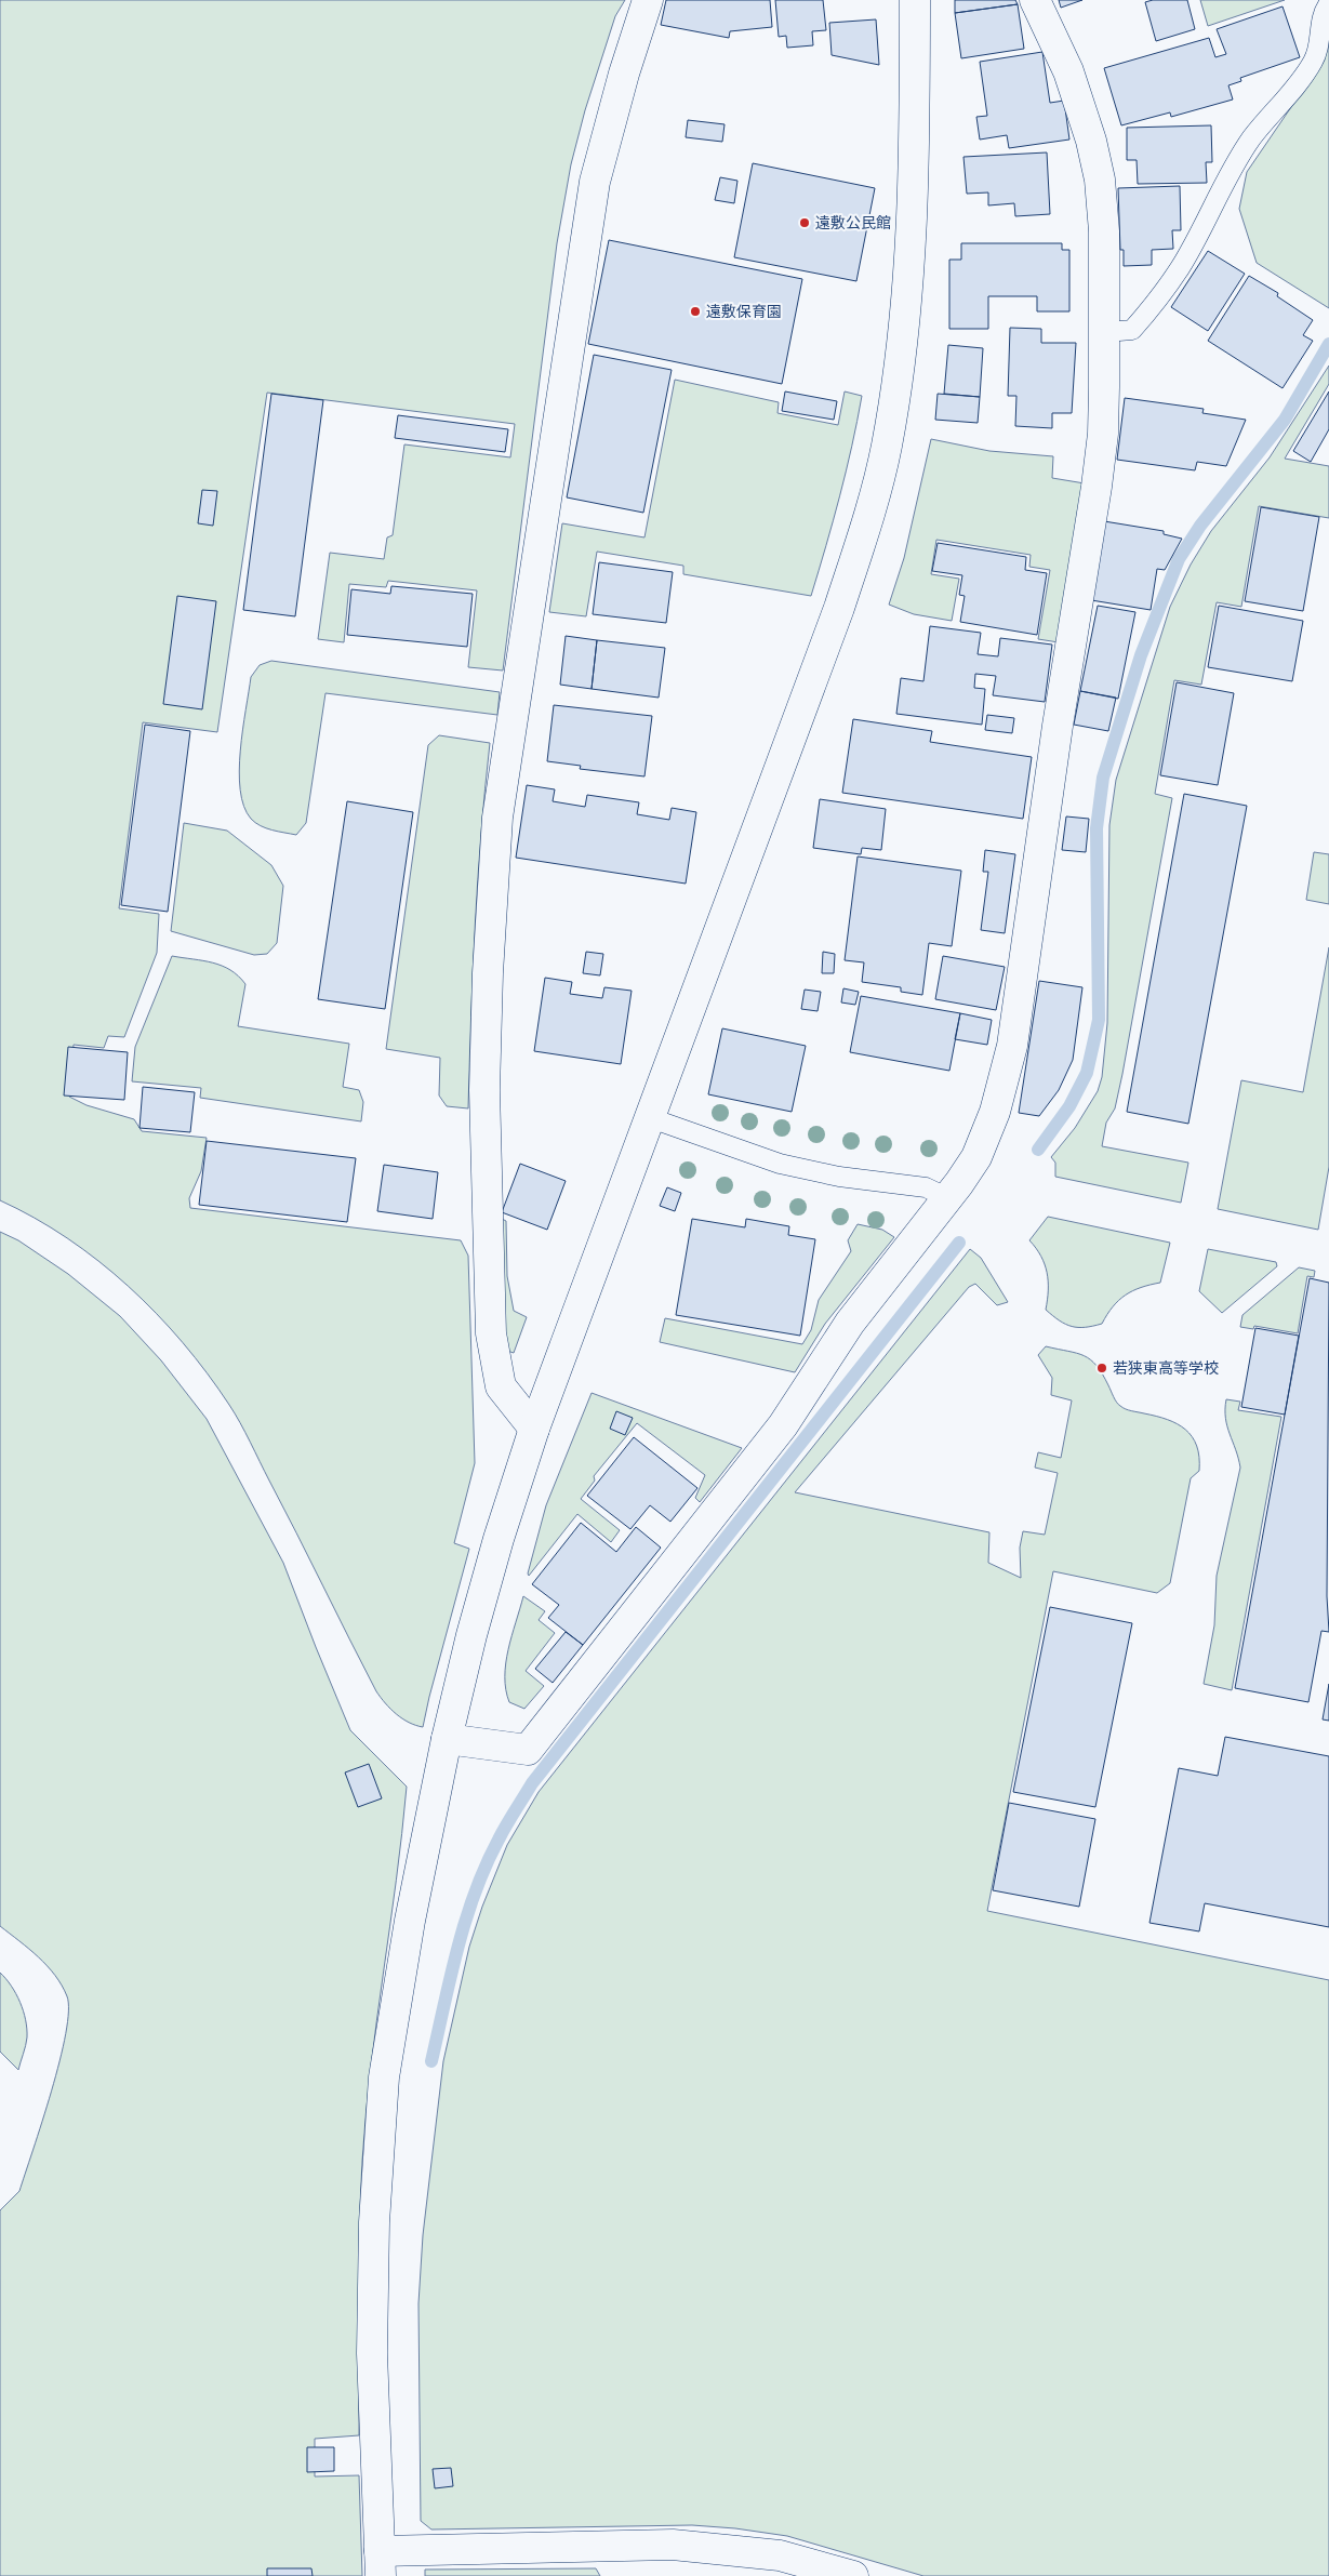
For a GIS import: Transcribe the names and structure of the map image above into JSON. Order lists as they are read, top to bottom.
{
  "places": ["遠敷公民館", "遠敷保育園", "若狭東高等学校"]
}
